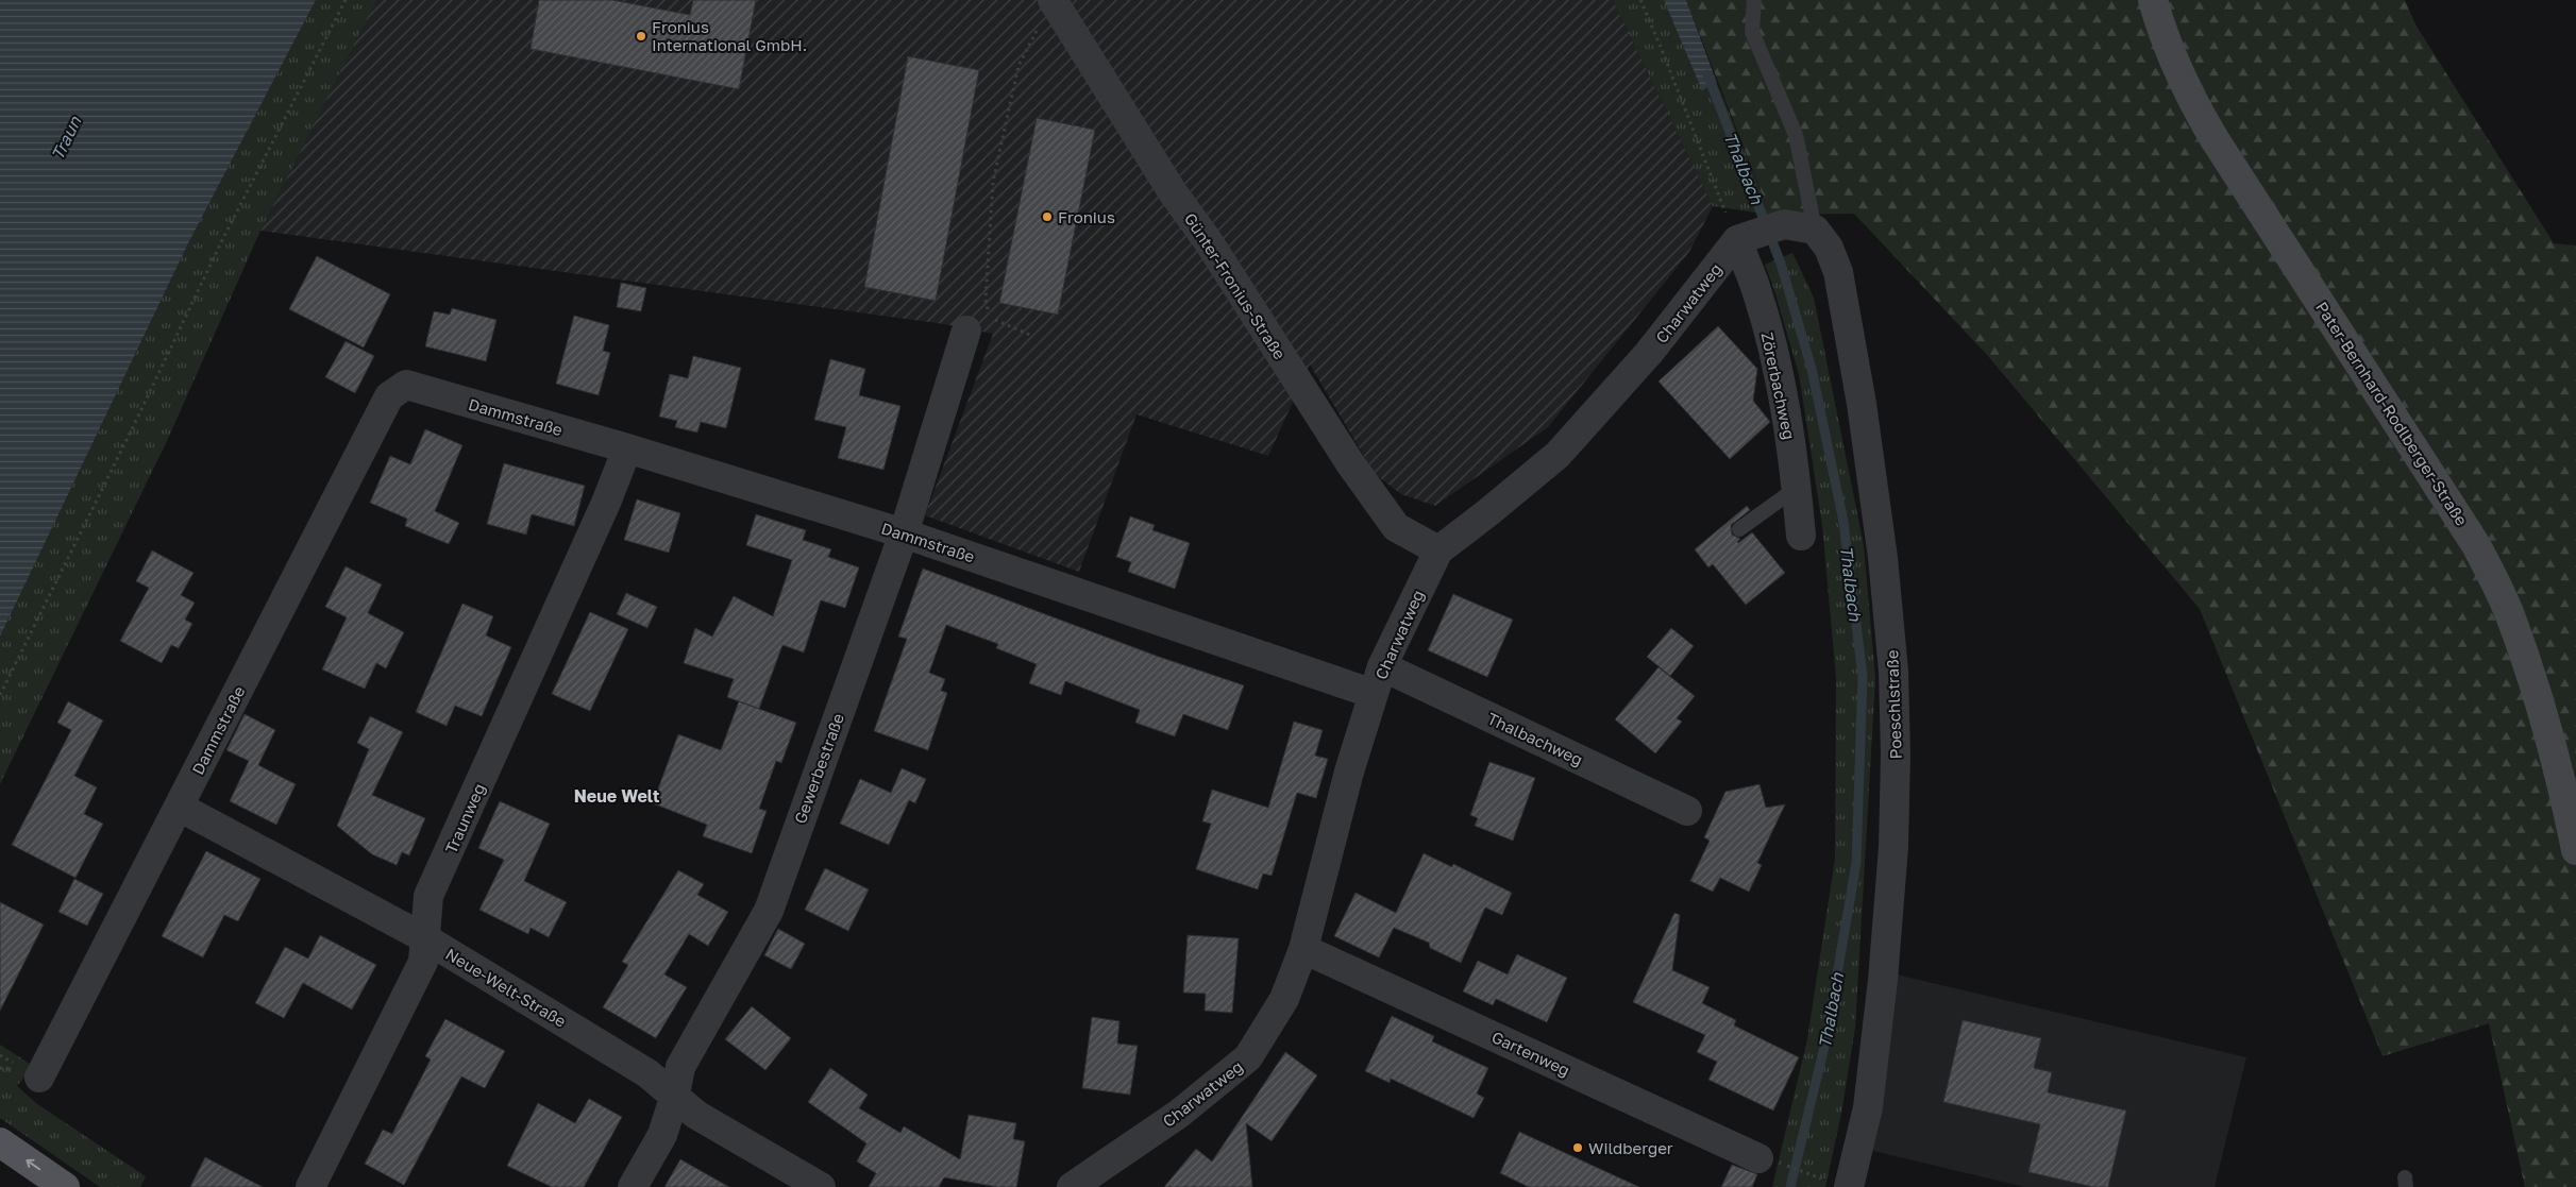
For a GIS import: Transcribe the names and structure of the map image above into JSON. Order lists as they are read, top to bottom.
{
  "streets": {
    "main road": ["Pater-Bernhard-Rodlberger-Straße"],
    "street": [
      "Günter-Fronius-Straße",
      "Charwatweg",
      "Zörerbachweg",
      "Dammstraße",
      "Poeschlstraße",
      "Thalbachweg",
      "Gewerbestraße",
      "Traunweg",
      "Neue-Welt-Straße",
      "Gartenweg"
    ]
  },
  "crossings": [
    ["Günter-Fronius-Straße", "Charwatweg"],
    ["Charwatweg", "Zörerbachweg"],
    ["Charwatweg", "Dammstraße"],
    ["Charwatweg", "Thalbachweg"],
    ["Charwatweg", "Gartenweg"],
    ["Dammstraße", "Gewerbestraße"],
    ["Dammstraße", "Traunweg"],
    ["Dammstraße", "Neue-Welt-Straße"],
    ["Gewerbestraße", "Neue-Welt-Straße"],
    ["Traunweg", "Neue-Welt-Straße"]
  ],
  "districts": ["Neue Welt"],
  "water": ["Traun", "Thalbach"],
  "places": ["Fronius International GmbH.", "Fronius", "Wildberger"]
}
